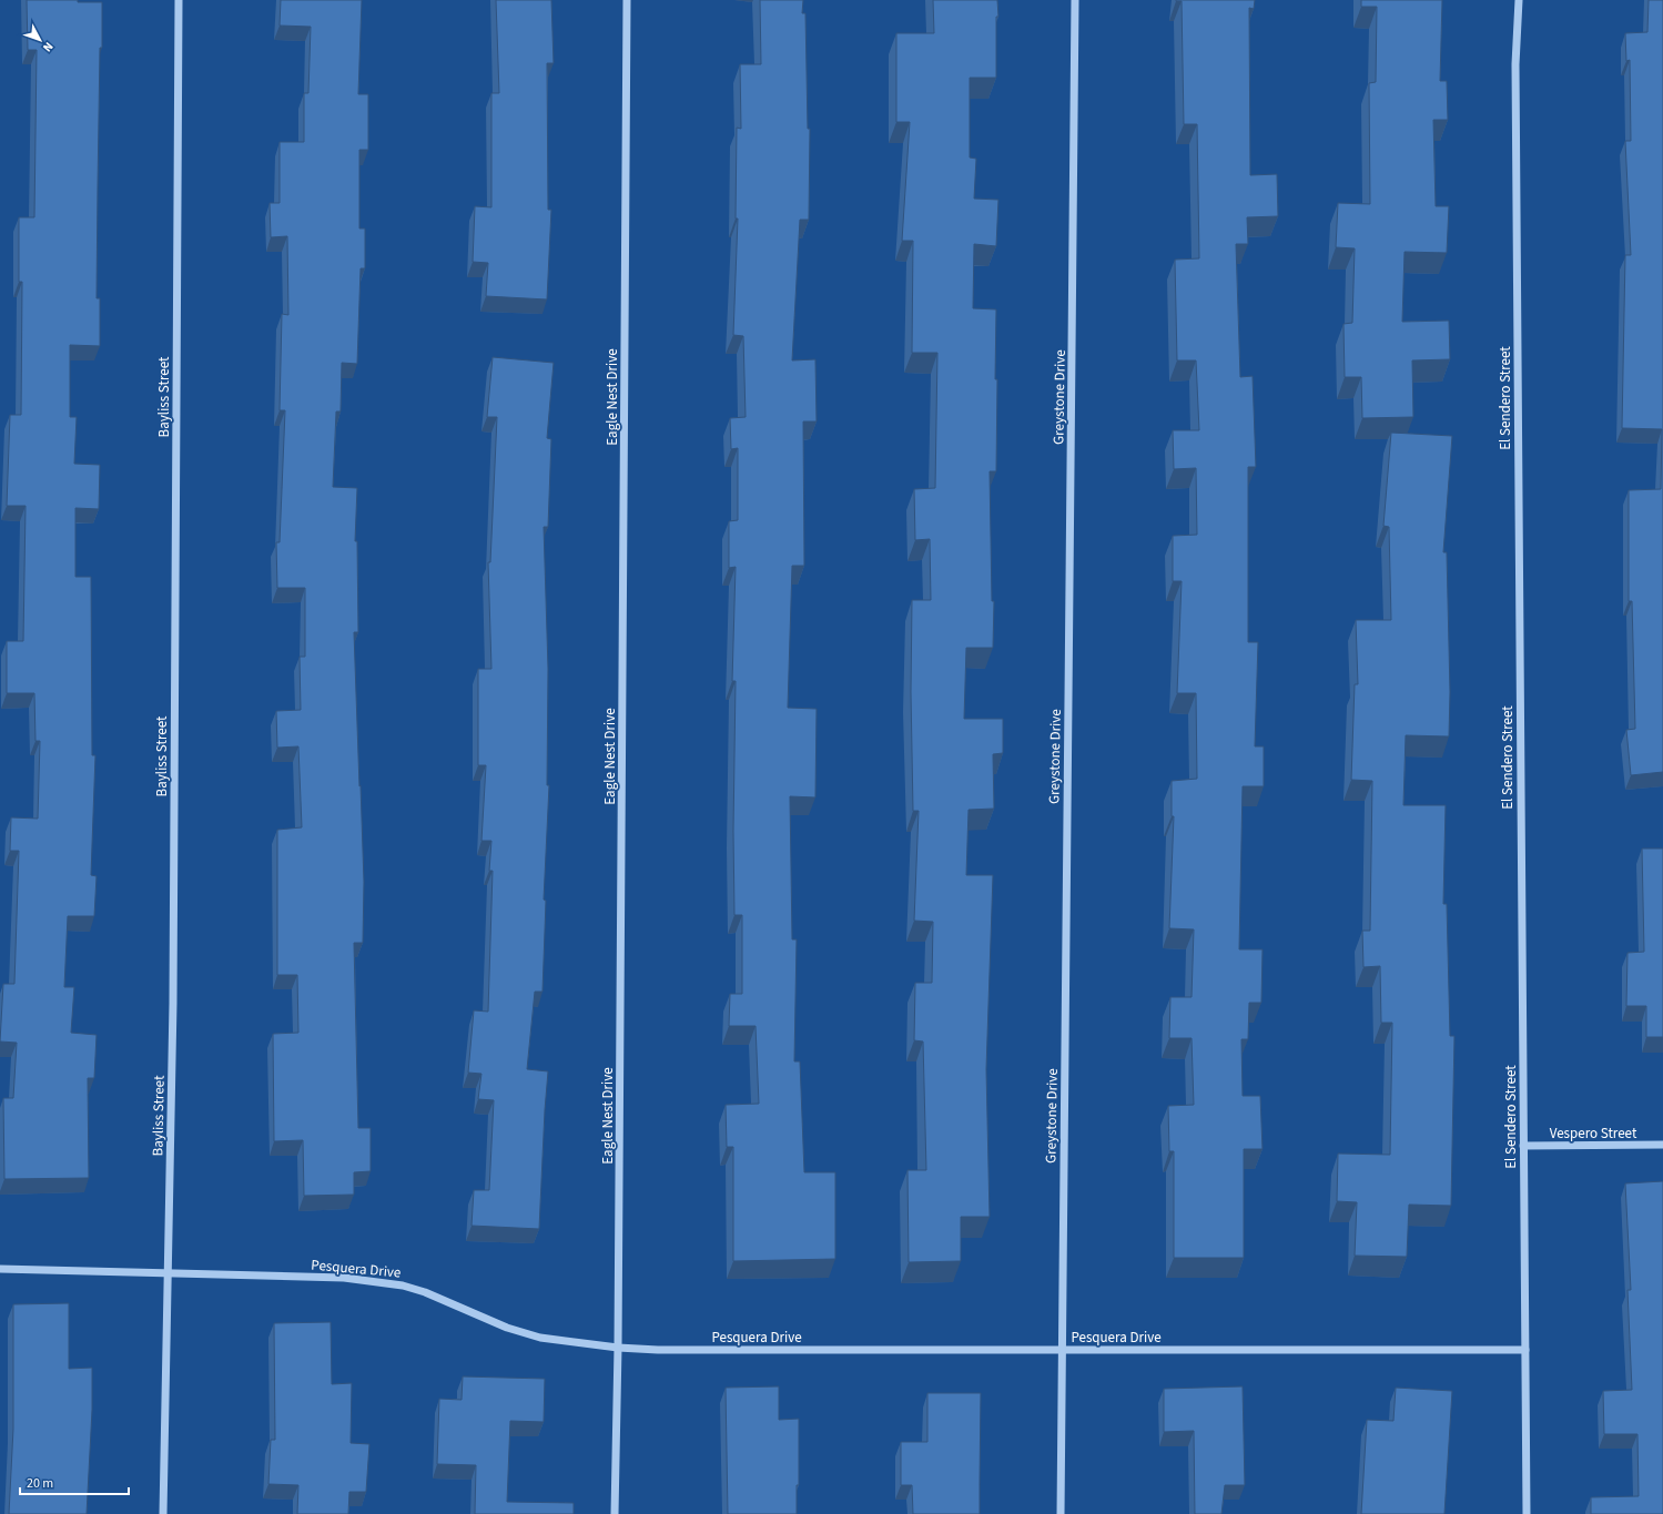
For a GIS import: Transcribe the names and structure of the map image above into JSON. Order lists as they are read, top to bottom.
{
  "streets": {
    "street": [
      "Bayliss Street",
      "Eagle Nest Drive",
      "Greystone Drive",
      "El Sendero Street",
      "Vespero Street",
      "Pesquera Drive"
    ]
  },
  "crossings": [
    ["Bayliss Street", "Pesquera Drive"],
    ["Eagle Nest Drive", "Pesquera Drive"],
    ["Greystone Drive", "Pesquera Drive"],
    ["El Sendero Street", "Vespero Street"],
    ["El Sendero Street", "Pesquera Drive"]
  ],
  "scale_bar": "20 m",
  "north": "bottom right"
}
